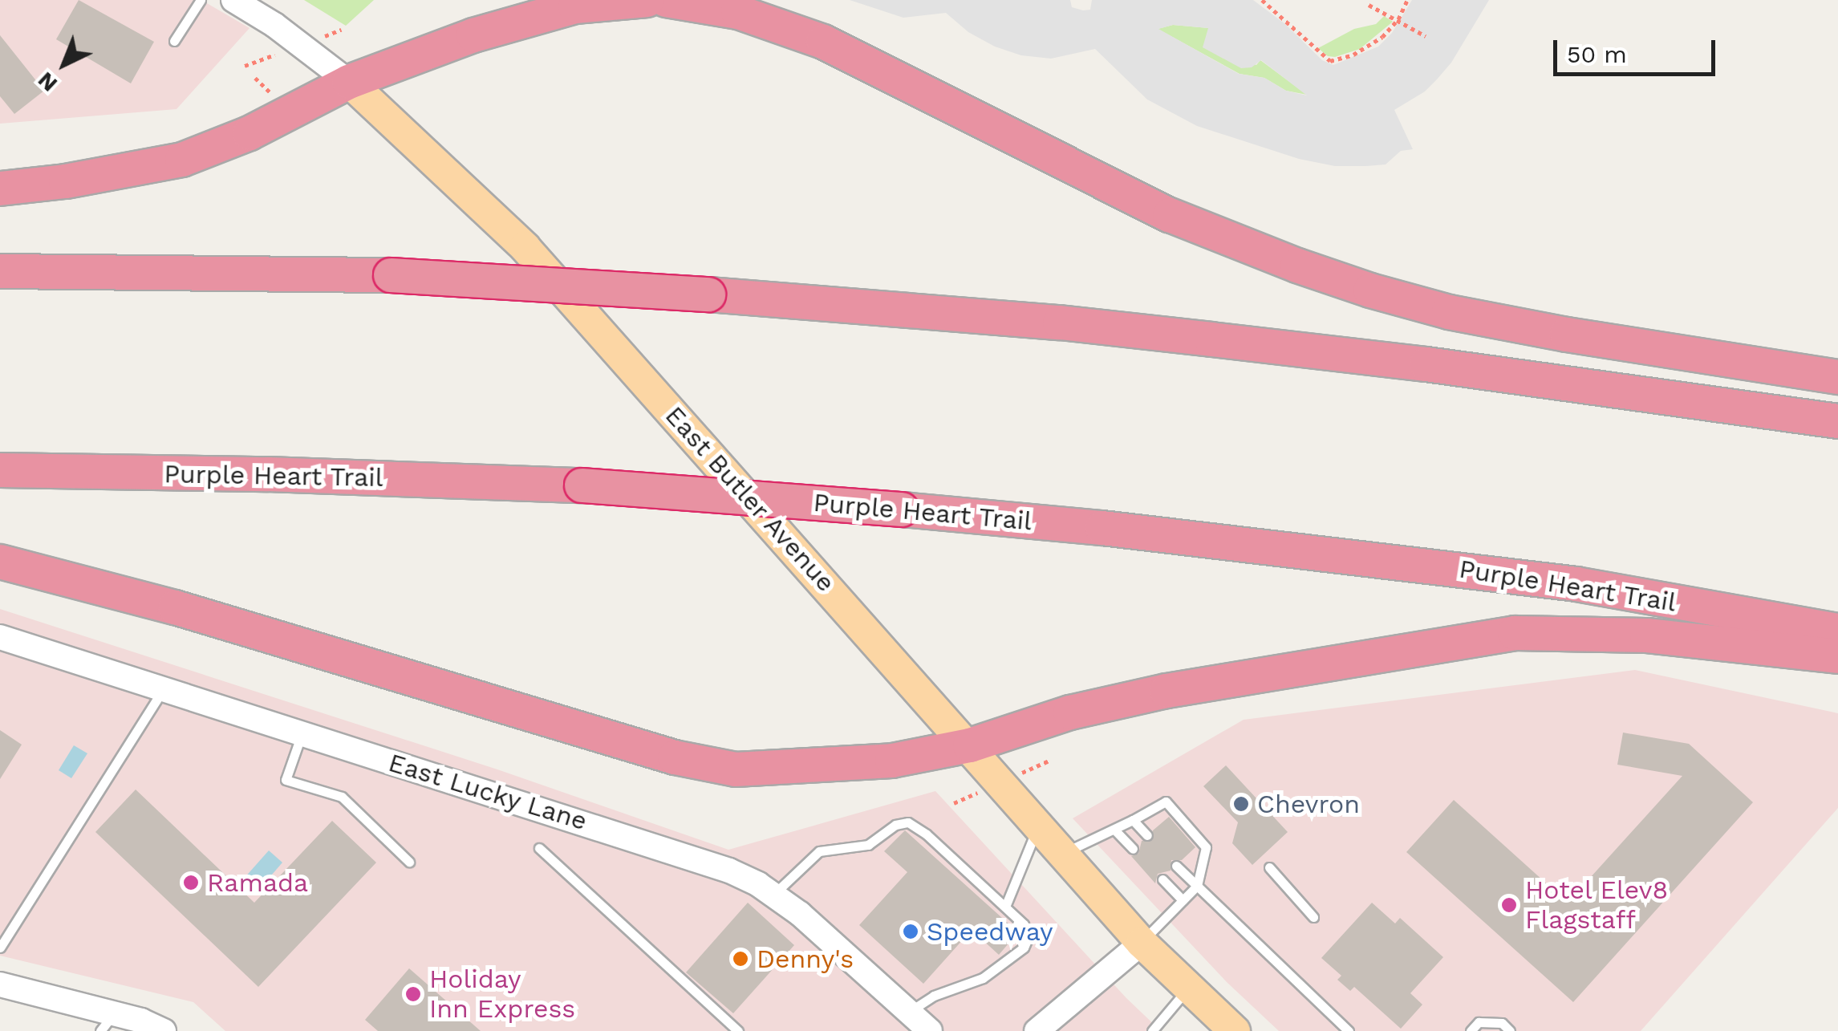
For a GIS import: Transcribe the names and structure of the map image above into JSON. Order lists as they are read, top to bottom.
{
  "streets": {
    "highway": ["Purple Heart Trail"],
    "main road": ["East Butler Avenue"],
    "street": ["East Lucky Lane"]
  },
  "places": [
    "Chevron",
    "Ramada",
    "Hotel Elev8 Flagstaff",
    "Speedway",
    "Denny's",
    "Holiday Inn Express"
  ],
  "scale_bar": "50 m",
  "north": "bottom left"
}
